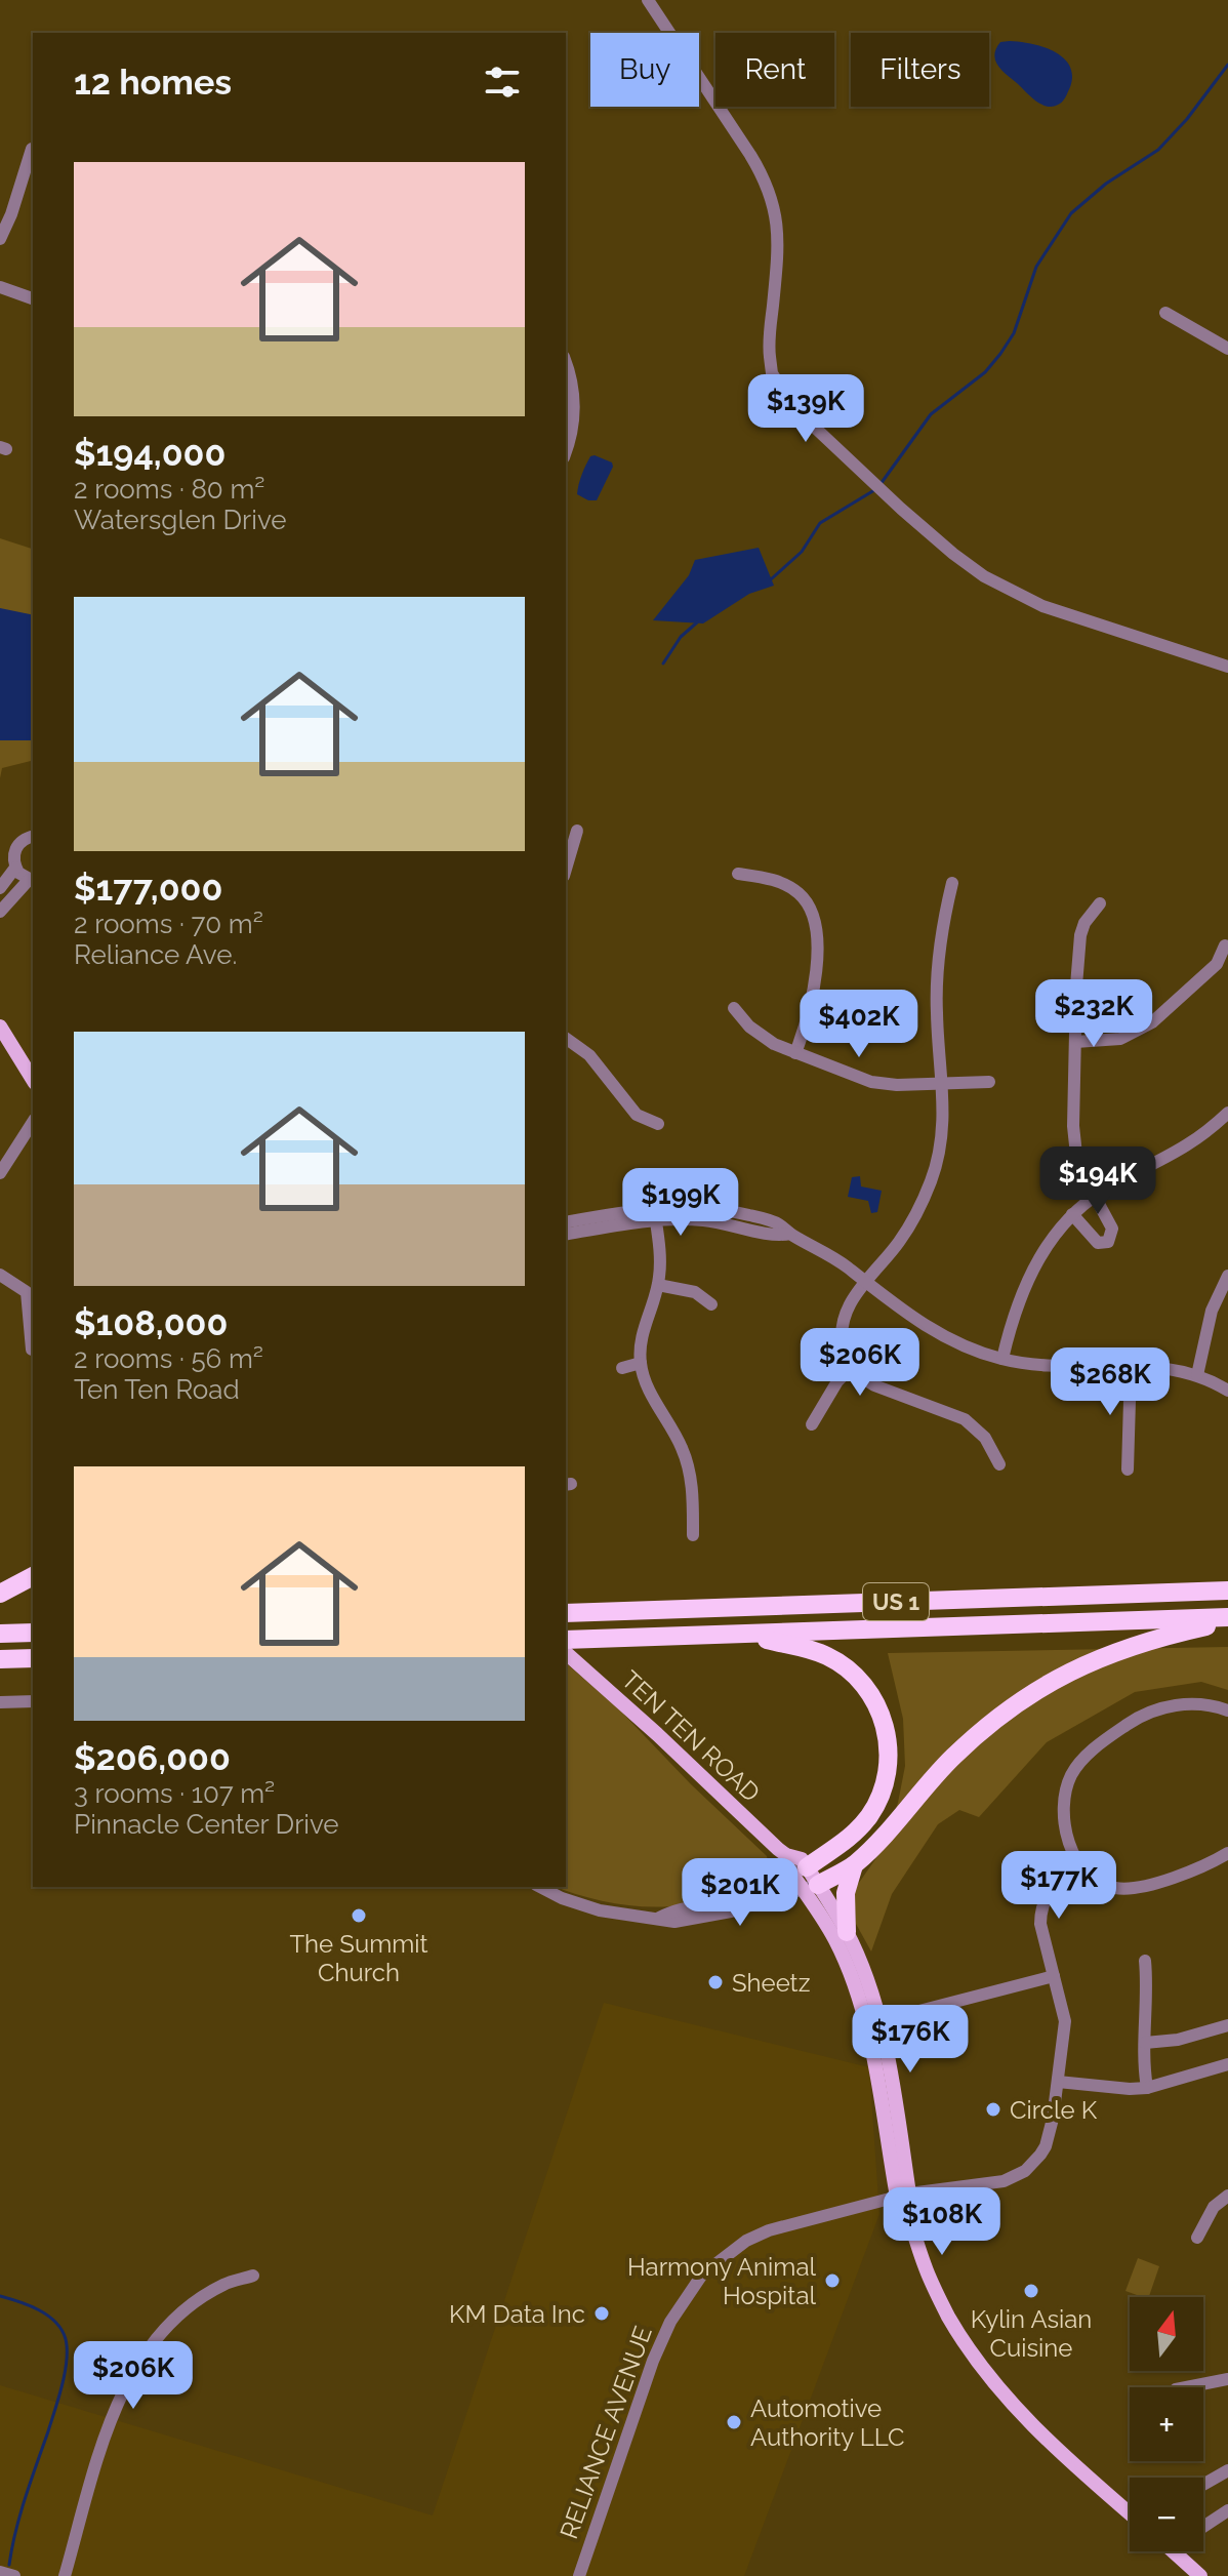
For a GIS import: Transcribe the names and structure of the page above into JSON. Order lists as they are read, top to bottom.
{
  "streets": {
    "highway": ["US 1"],
    "main road": ["TEN TEN ROAD"],
    "street": ["RELIANCE AVENUE"]
  },
  "crossings": [
    ["TEN TEN ROAD", "RELIANCE AVENUE"]
  ],
  "places": [
    "The Summit Church",
    "Sheetz",
    "Circle K",
    "Harmony Animal Hospital",
    "Kylin Asian Cuisine",
    "KM Data Inc",
    "Automotive Authority LLC"
  ],
  "north": "top",
  "page": {
    "chip": ["Buy", "Rent", "Filters"],
    "heading": "12 homes",
    "list": [
      {
        "name": "$194,000",
        "note": "2 rooms · 80 m² · Watersglen Drive"
      },
      {
        "name": "$177,000",
        "note": "2 rooms · 70 m² · Reliance Ave."
      },
      {
        "name": "$108,000",
        "note": "2 rooms · 56 m² · Ten Ten Road"
      },
      {
        "name": "$206,000",
        "note": "3 rooms · 107 m² · Pinnacle Center Drive"
      }
    ],
    "price": [
      "$139K",
      "$232K",
      "$402K",
      "$194K",
      "$199K",
      "$206K",
      "$268K",
      "$177K",
      "$201K",
      "$176K",
      "$108K",
      "$206K"
    ],
    "map_buttons": ["+", "−"]
  }
}
